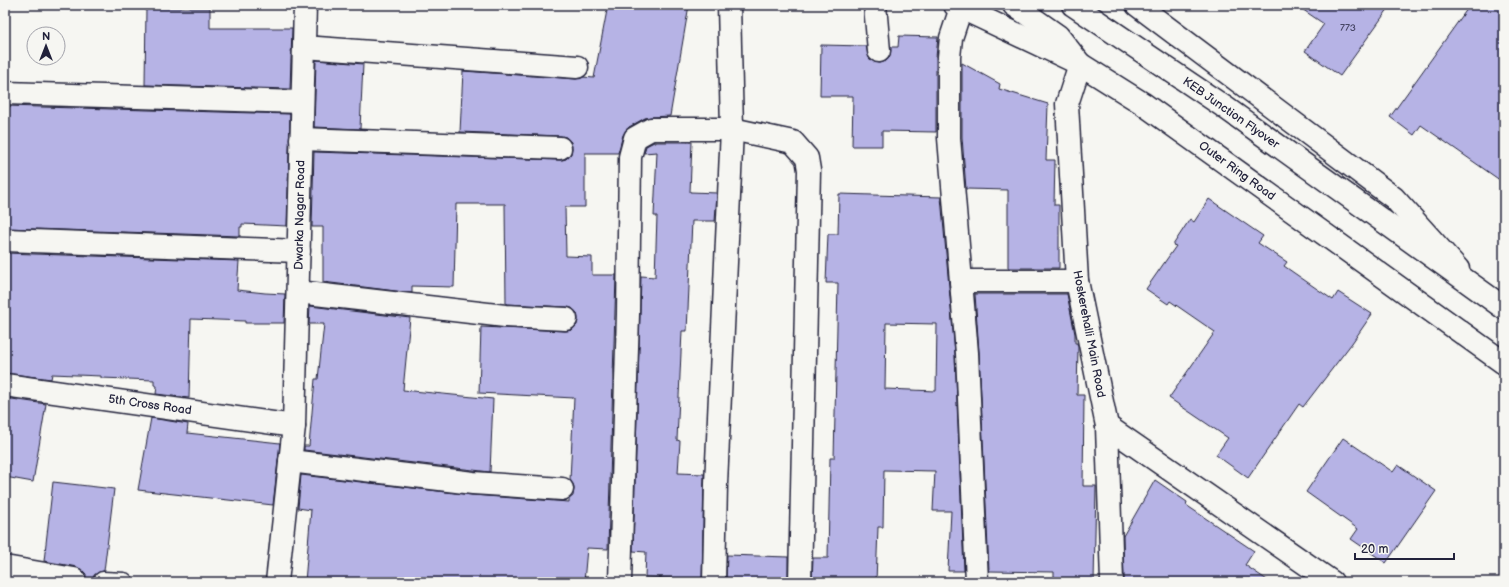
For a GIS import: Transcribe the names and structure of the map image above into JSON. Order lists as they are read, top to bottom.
{
  "streets": {
    "main road": [
      "KEB Junction Flyover",
      "Outer Ring Road",
      "Dwarka Nagar Road",
      "Hoskerehalli Main Road",
      "5th Cross Road"
    ]
  },
  "crossings": [
    ["Outer Ring Road", "Hoskerehalli Main Road"],
    ["Dwarka Nagar Road", "5th Cross Road"]
  ],
  "house_numbers": ["773"],
  "scale_bar": "20 m",
  "north": "top"
}
